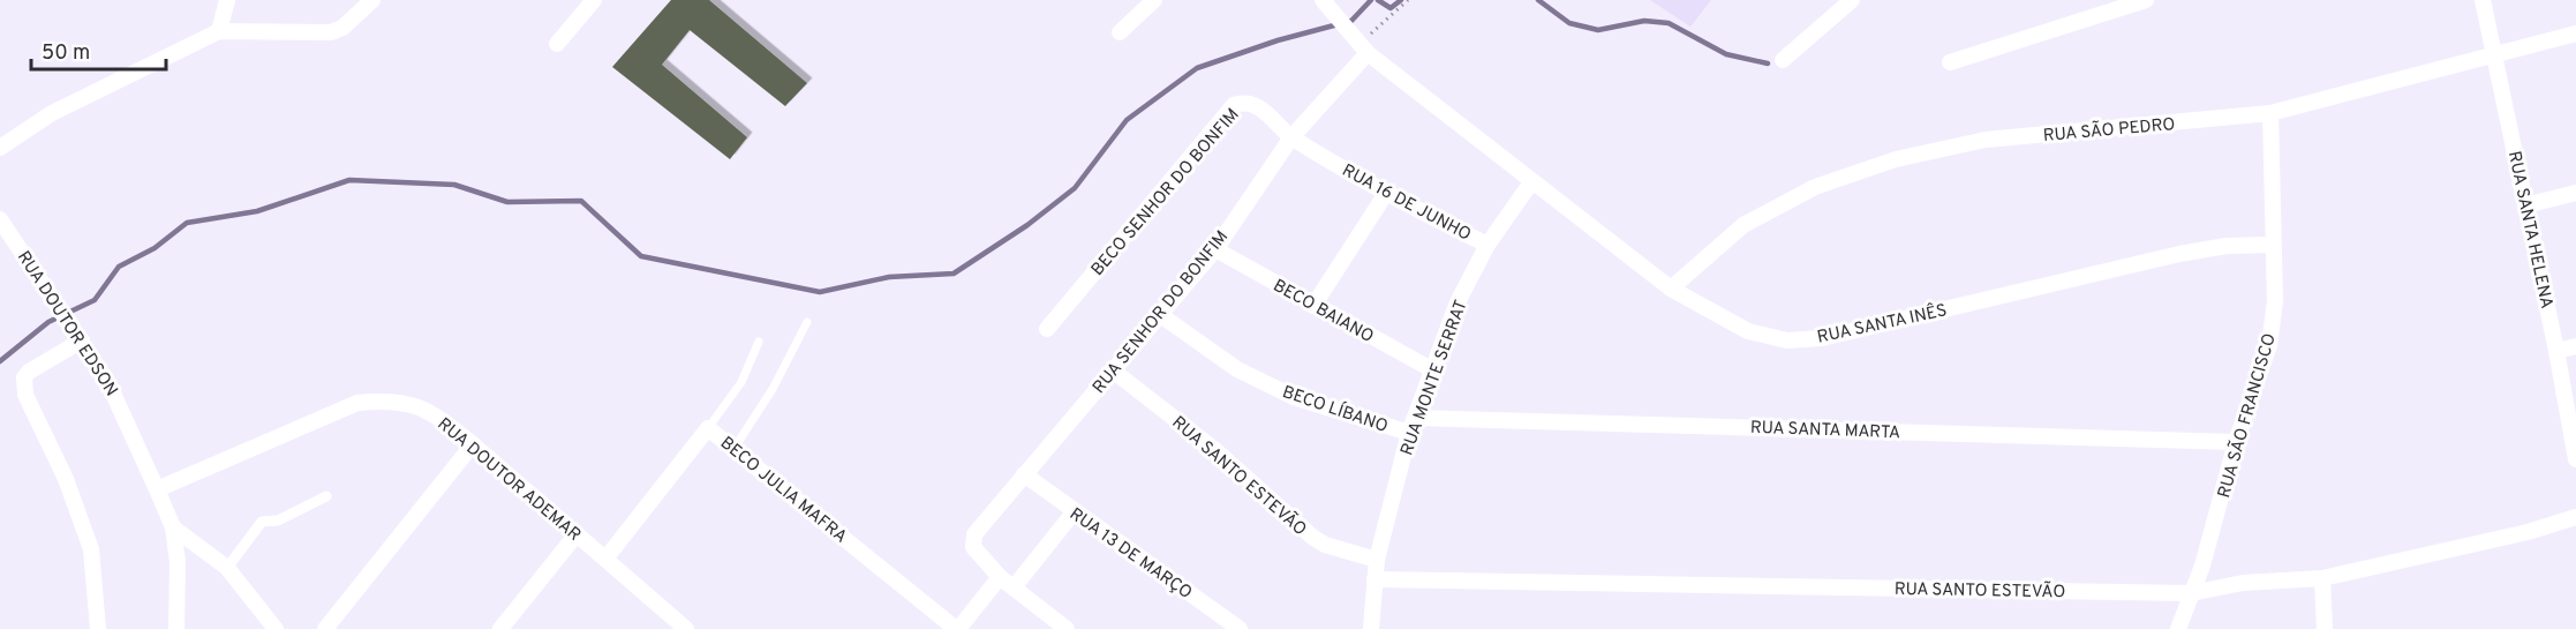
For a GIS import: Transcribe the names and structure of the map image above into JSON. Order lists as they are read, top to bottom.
{
  "streets": {
    "street": [
      "RUA SÃO PEDRO",
      "BECO SENHOR DO BONFIM",
      "RUA 16 DE JUNHO",
      "RUA SANTA HELENA",
      "BECO BAIANO",
      "RUA SENHOR DO BONFIM",
      "RUA DOUTOR EDSON",
      "RUA SANTA INÊS",
      "RUA MONTE SERRAT",
      "BECO LÍBANO",
      "RUA SÃO FRANCISCO",
      "RUA SANTA MARTA",
      "RUA SANTO ESTEVÃO",
      "RUA DOUTOR ADEMAR",
      "BECO JULIA MAFRA",
      "RUA 13 DE MARÇO"
    ]
  },
  "crossings": [
    ["RUA SÃO PEDRO", "RUA SANTA HELENA"],
    ["RUA SÃO PEDRO", "RUA SANTA INÊS"],
    ["RUA SÃO PEDRO", "RUA SÃO FRANCISCO"],
    ["BECO SENHOR DO BONFIM", "RUA 16 DE JUNHO"],
    ["BECO SENHOR DO BONFIM", "RUA SENHOR DO BONFIM"],
    ["RUA 16 DE JUNHO", "RUA SENHOR DO BONFIM"],
    ["RUA 16 DE JUNHO", "RUA MONTE SERRAT"],
    ["BECO BAIANO", "RUA SENHOR DO BONFIM"],
    ["BECO BAIANO", "RUA MONTE SERRAT"],
    ["RUA SENHOR DO BONFIM", "RUA SANTA INÊS"],
    ["RUA SENHOR DO BONFIM", "BECO LÍBANO"],
    ["RUA SENHOR DO BONFIM", "RUA SANTO ESTEVÃO"],
    ["RUA SENHOR DO BONFIM", "RUA 13 DE MARÇO"],
    ["RUA DOUTOR EDSON", "RUA DOUTOR ADEMAR"],
    ["RUA SANTA INÊS", "RUA MONTE SERRAT"],
    ["RUA SANTA INÊS", "RUA SÃO FRANCISCO"],
    ["RUA MONTE SERRAT", "BECO LÍBANO"],
    ["RUA MONTE SERRAT", "RUA SANTA MARTA"],
    ["RUA MONTE SERRAT", "RUA SANTO ESTEVÃO"],
    ["RUA SÃO FRANCISCO", "RUA SANTA MARTA"],
    ["RUA SÃO FRANCISCO", "RUA SANTO ESTEVÃO"],
    ["RUA DOUTOR ADEMAR", "BECO JULIA MAFRA"]
  ],
  "scale_bar": "50 m"
}
